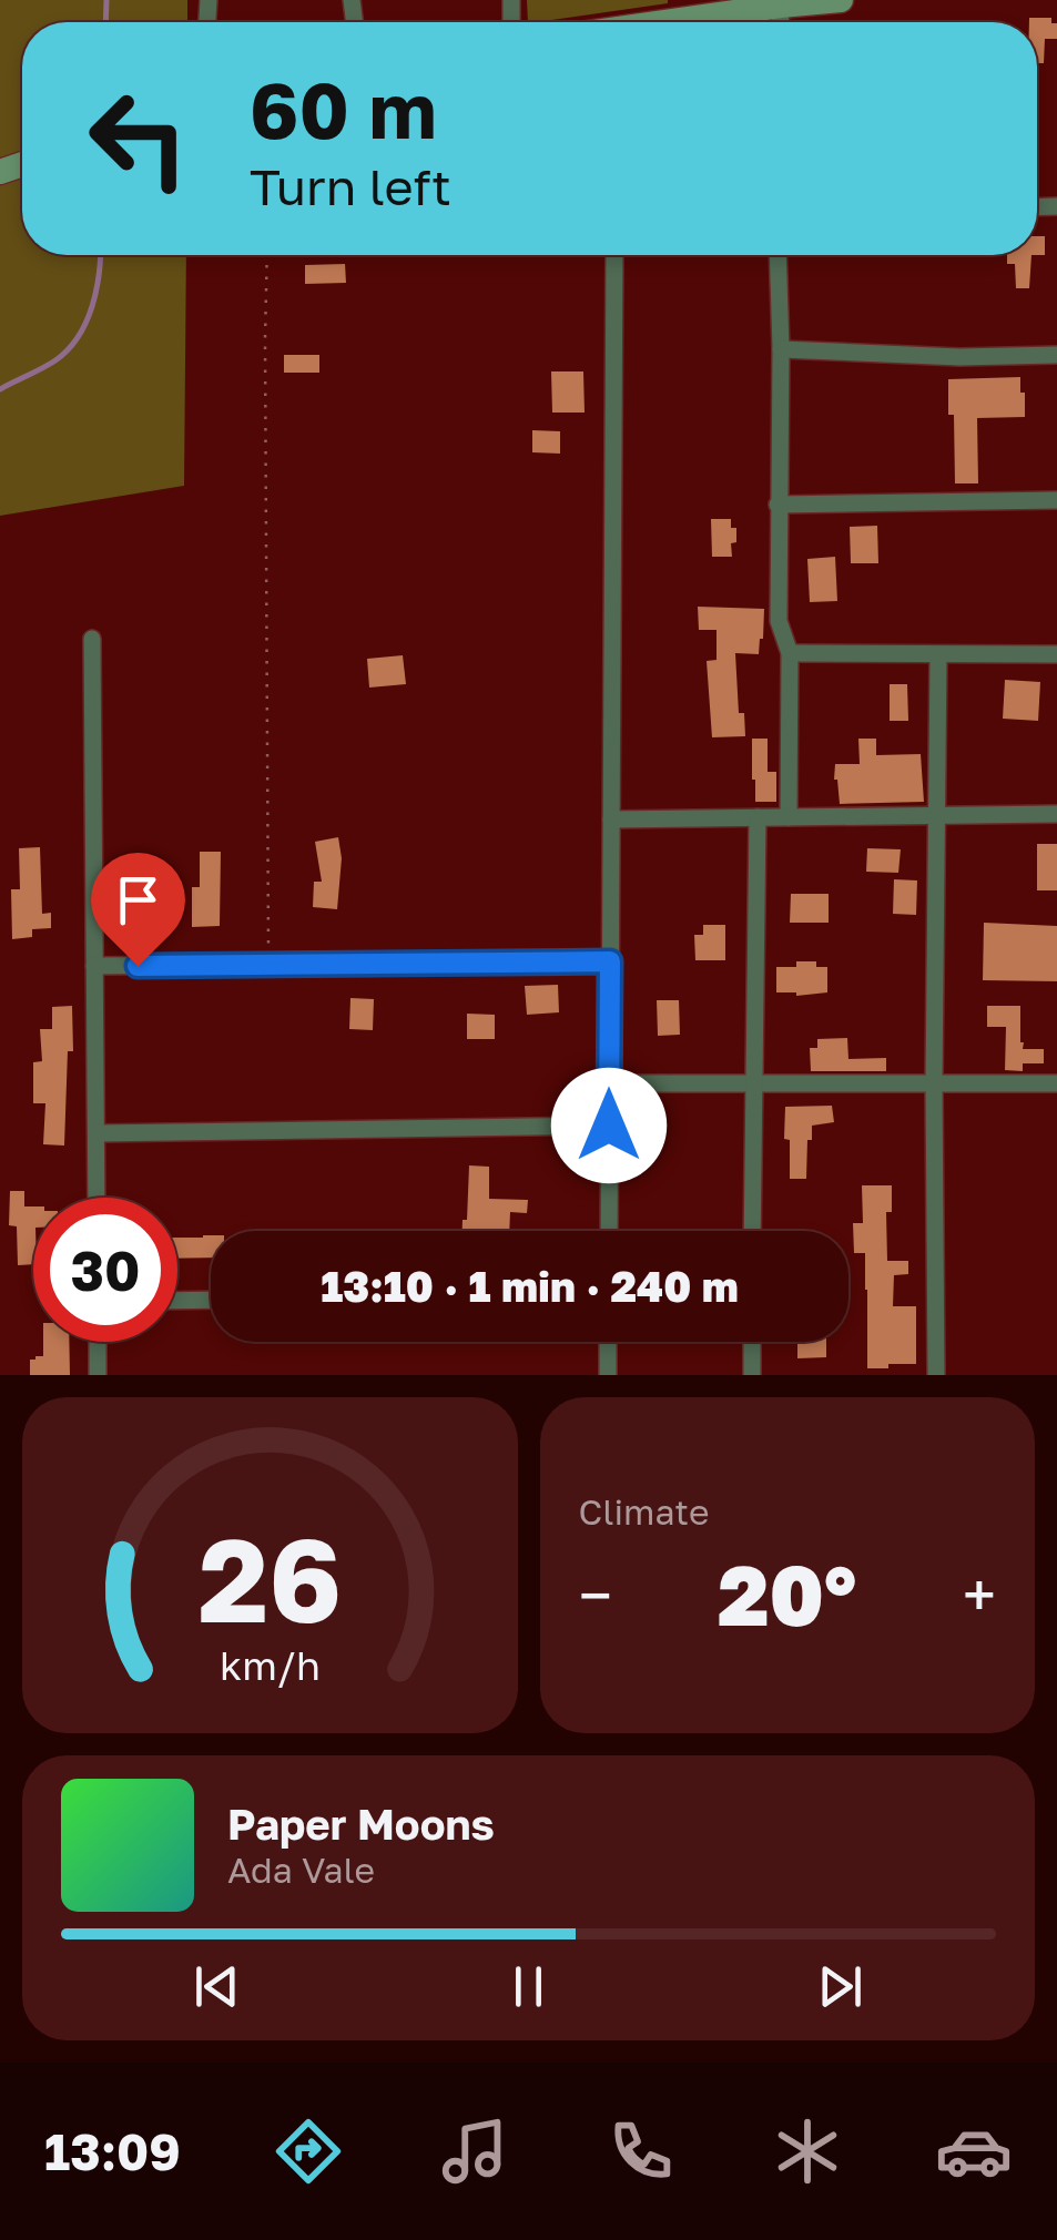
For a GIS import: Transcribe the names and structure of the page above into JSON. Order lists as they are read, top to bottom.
{
  "page": {
    "turn": ["60 m", "Turn left"],
    "limit": "30",
    "trip": "13:10 · 1 min · 240 m",
    "tile": "Climate",
    "heat": ["−", "20°", "+"],
    "song": ["Paper Moons", "Ada Vale"],
    "tabs": "13:09",
    "gauge": ["26", "km/h"]
  }
}
